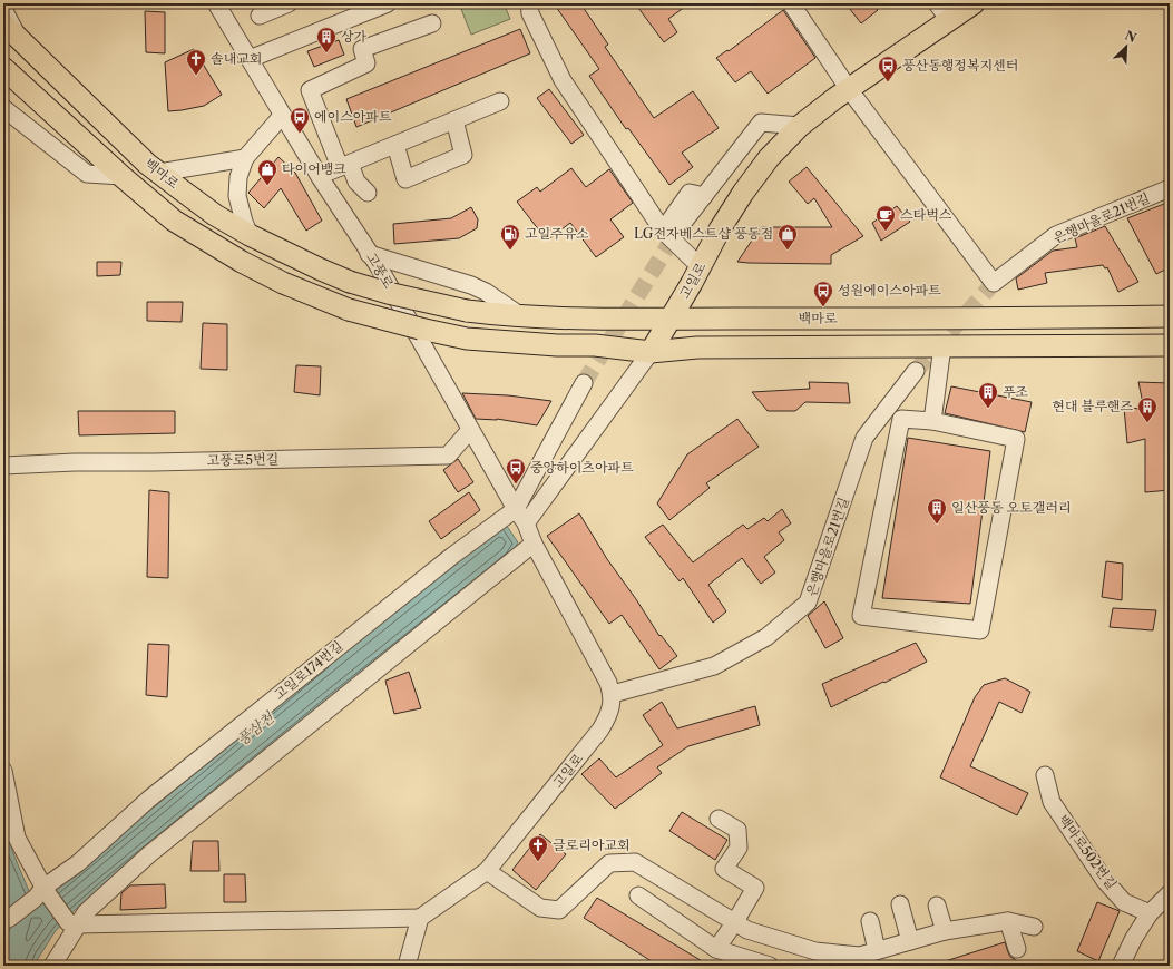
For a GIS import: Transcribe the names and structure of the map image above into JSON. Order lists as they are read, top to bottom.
{
  "streets": {
    "main road": ["백마로", "고일로"],
    "street": [
      "은행마을로21번길",
      "고풍로",
      "고풍로5번길",
      "고일로174번길",
      "백마로502번길"
    ]
  },
  "crossings": [
    ["백마로", "고일로"],
    ["은행마을로21번길", "고일로"],
    ["고풍로", "고일로"],
    ["고풍로", "고풍로5번길"],
    ["고풍로", "고일로174번길"]
  ],
  "water": ["풍삼천"],
  "places": {
    "building": [
      "상가",
      "푸조",
      "현대 블루핸즈",
      "일산풍동 오토갤러리"
    ],
    "church": ["솔내교회", "글로리아교회"],
    "bus stop": [
      "풍산동행정복지센터",
      "에이스아파트",
      "성원에이스아파트",
      "중앙하이츠아파트"
    ],
    "shop": ["타이어뱅크", "LG전자베스트샵 풍동점"],
    "cafe": ["스타벅스"],
    "fuel station": ["고일주유소"]
  },
  "north": "top right"
}
